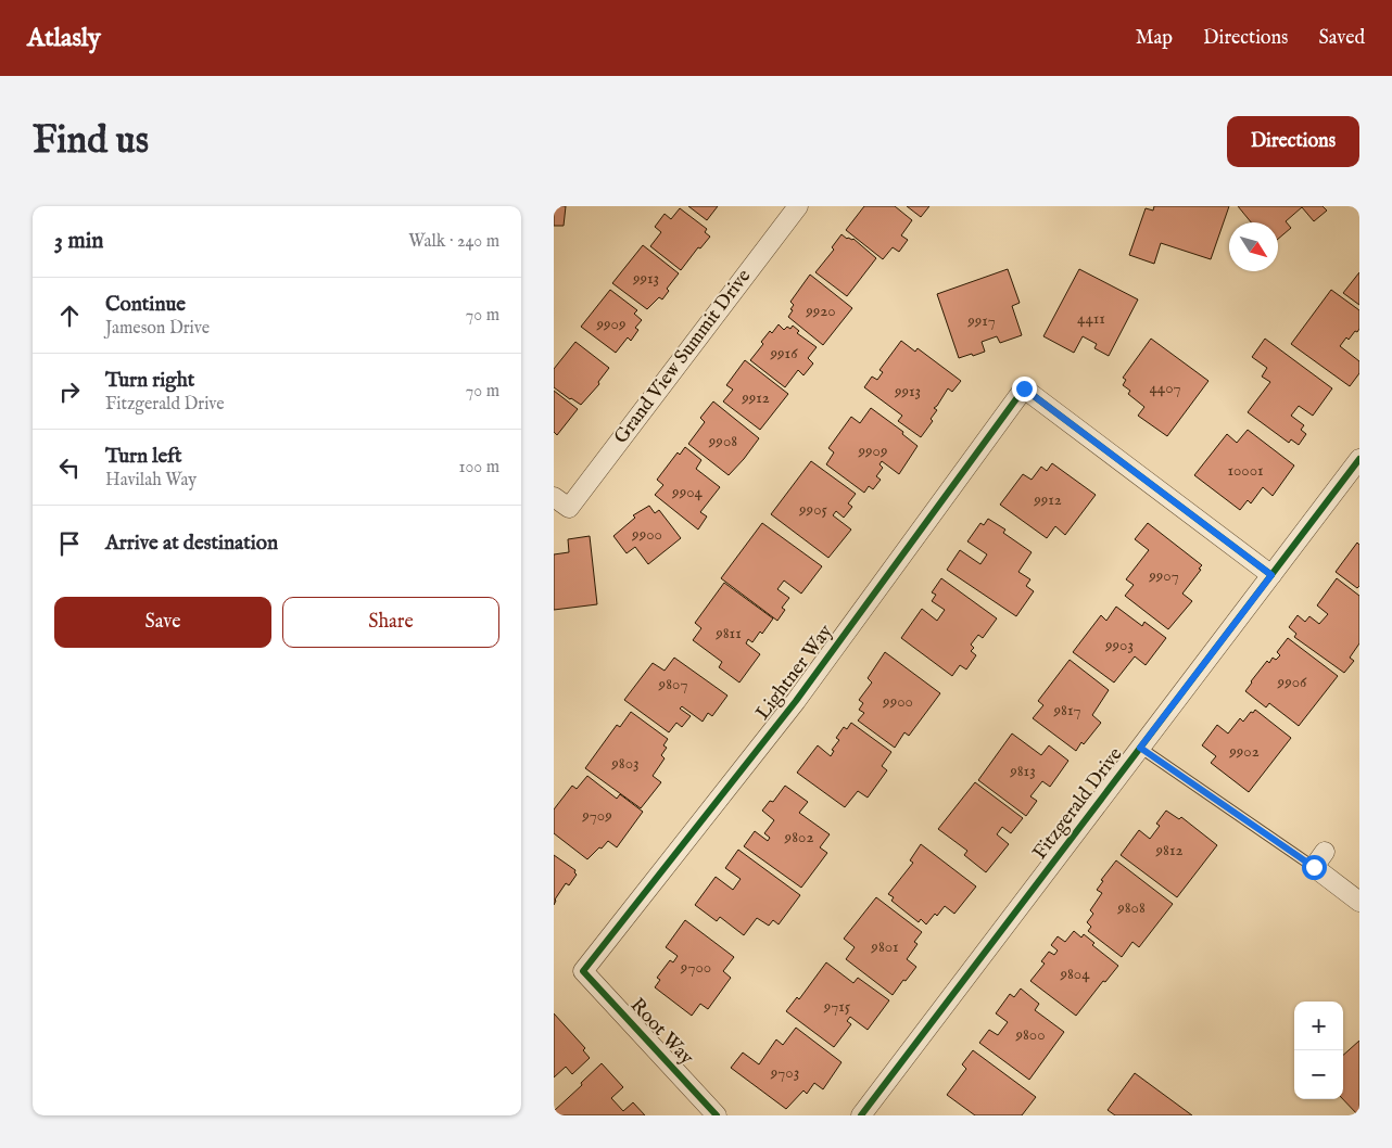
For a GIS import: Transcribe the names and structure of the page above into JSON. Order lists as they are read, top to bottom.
{
  "streets": {
    "street": [
      "Grand View Summit Drive",
      "Lightner Way",
      "Fitzgerald Drive",
      "Root Way"
    ]
  },
  "crossings": [
    ["Lightner Way", "Fitzgerald Drive"],
    ["Lightner Way", "Root Way"]
  ],
  "house_numbers": [
    "9913",
    "9920",
    "4411",
    "9917",
    "9909",
    "9916",
    "4407",
    "9913",
    "9912",
    "9908",
    "9909",
    "10001",
    "9904",
    "9912",
    "9905",
    "9900",
    "9907",
    "9811",
    "9903",
    "9906",
    "9807",
    "9900",
    "9817",
    "9902",
    "9803",
    "9813",
    "9709",
    "9802",
    "9812",
    "9808",
    "9801",
    "9700",
    "9804",
    "9715",
    "9800",
    "9703"
  ],
  "north": "bottom right",
  "page": {
    "header": "Atlasly",
    "nav": ["Map", "Directions", "Saved"],
    "buttons": [
      "Directions",
      ["Save", "Share"]
    ],
    "title": "Find us",
    "heading": ["3 min", "Walk · 240 m"],
    "list": [
      ["Continue", "Jameson Drive", "70 m"],
      ["Turn right", "Fitzgerald Drive", "70 m"],
      ["Turn left", "Havilah Way", "100 m"],
      "Arrive at destination"
    ],
    "map_buttons": ["+", "−"]
  }
}
